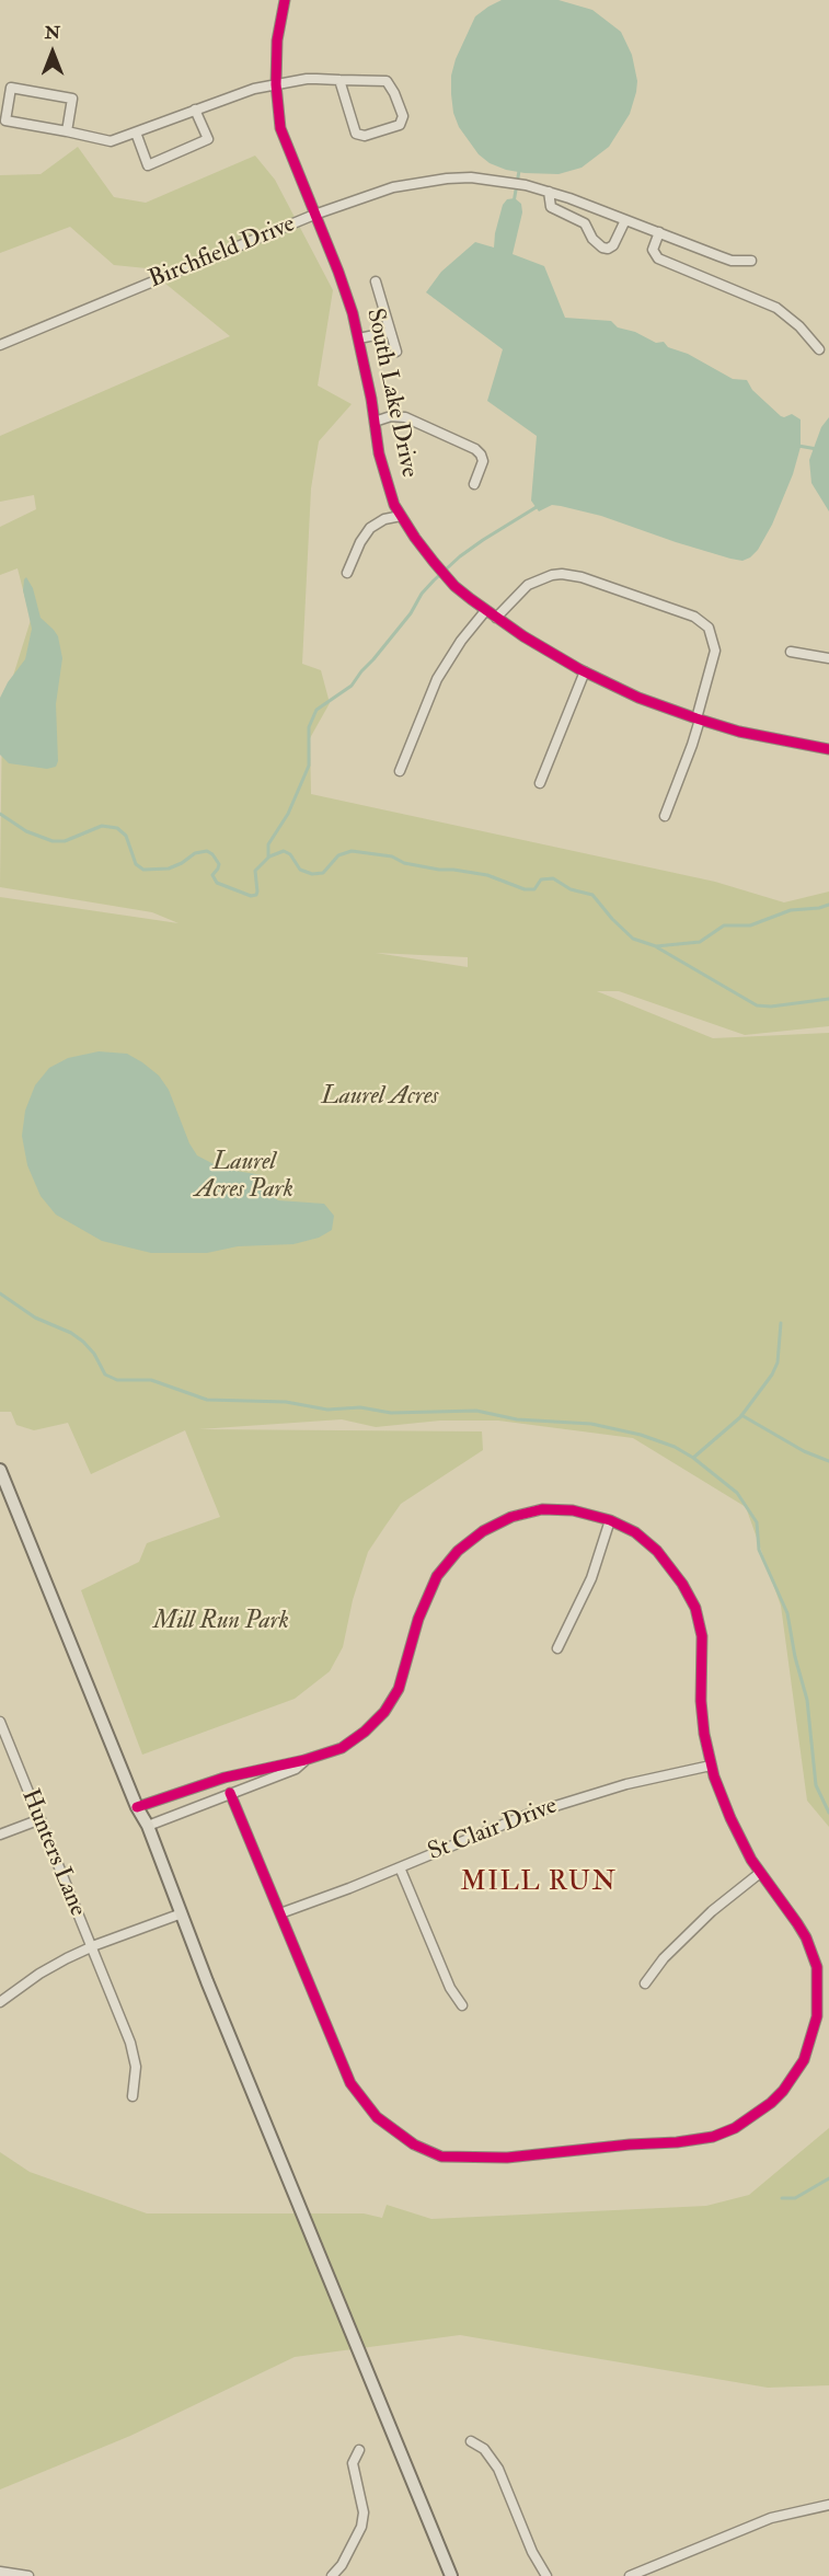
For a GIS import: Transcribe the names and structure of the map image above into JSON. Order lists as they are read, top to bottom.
{
  "streets": {
    "street": [
      "Birchfield Drive",
      "South Lake Drive",
      "St Clair Drive",
      "Hunters Lane"
    ]
  },
  "crossings": [
    ["Birchfield Drive", "South Lake Drive"]
  ],
  "districts": ["MILL RUN"],
  "parks": ["Laurel Acres", "Laurel Acres Park", "Mill Run Park"],
  "north": "top"
}
